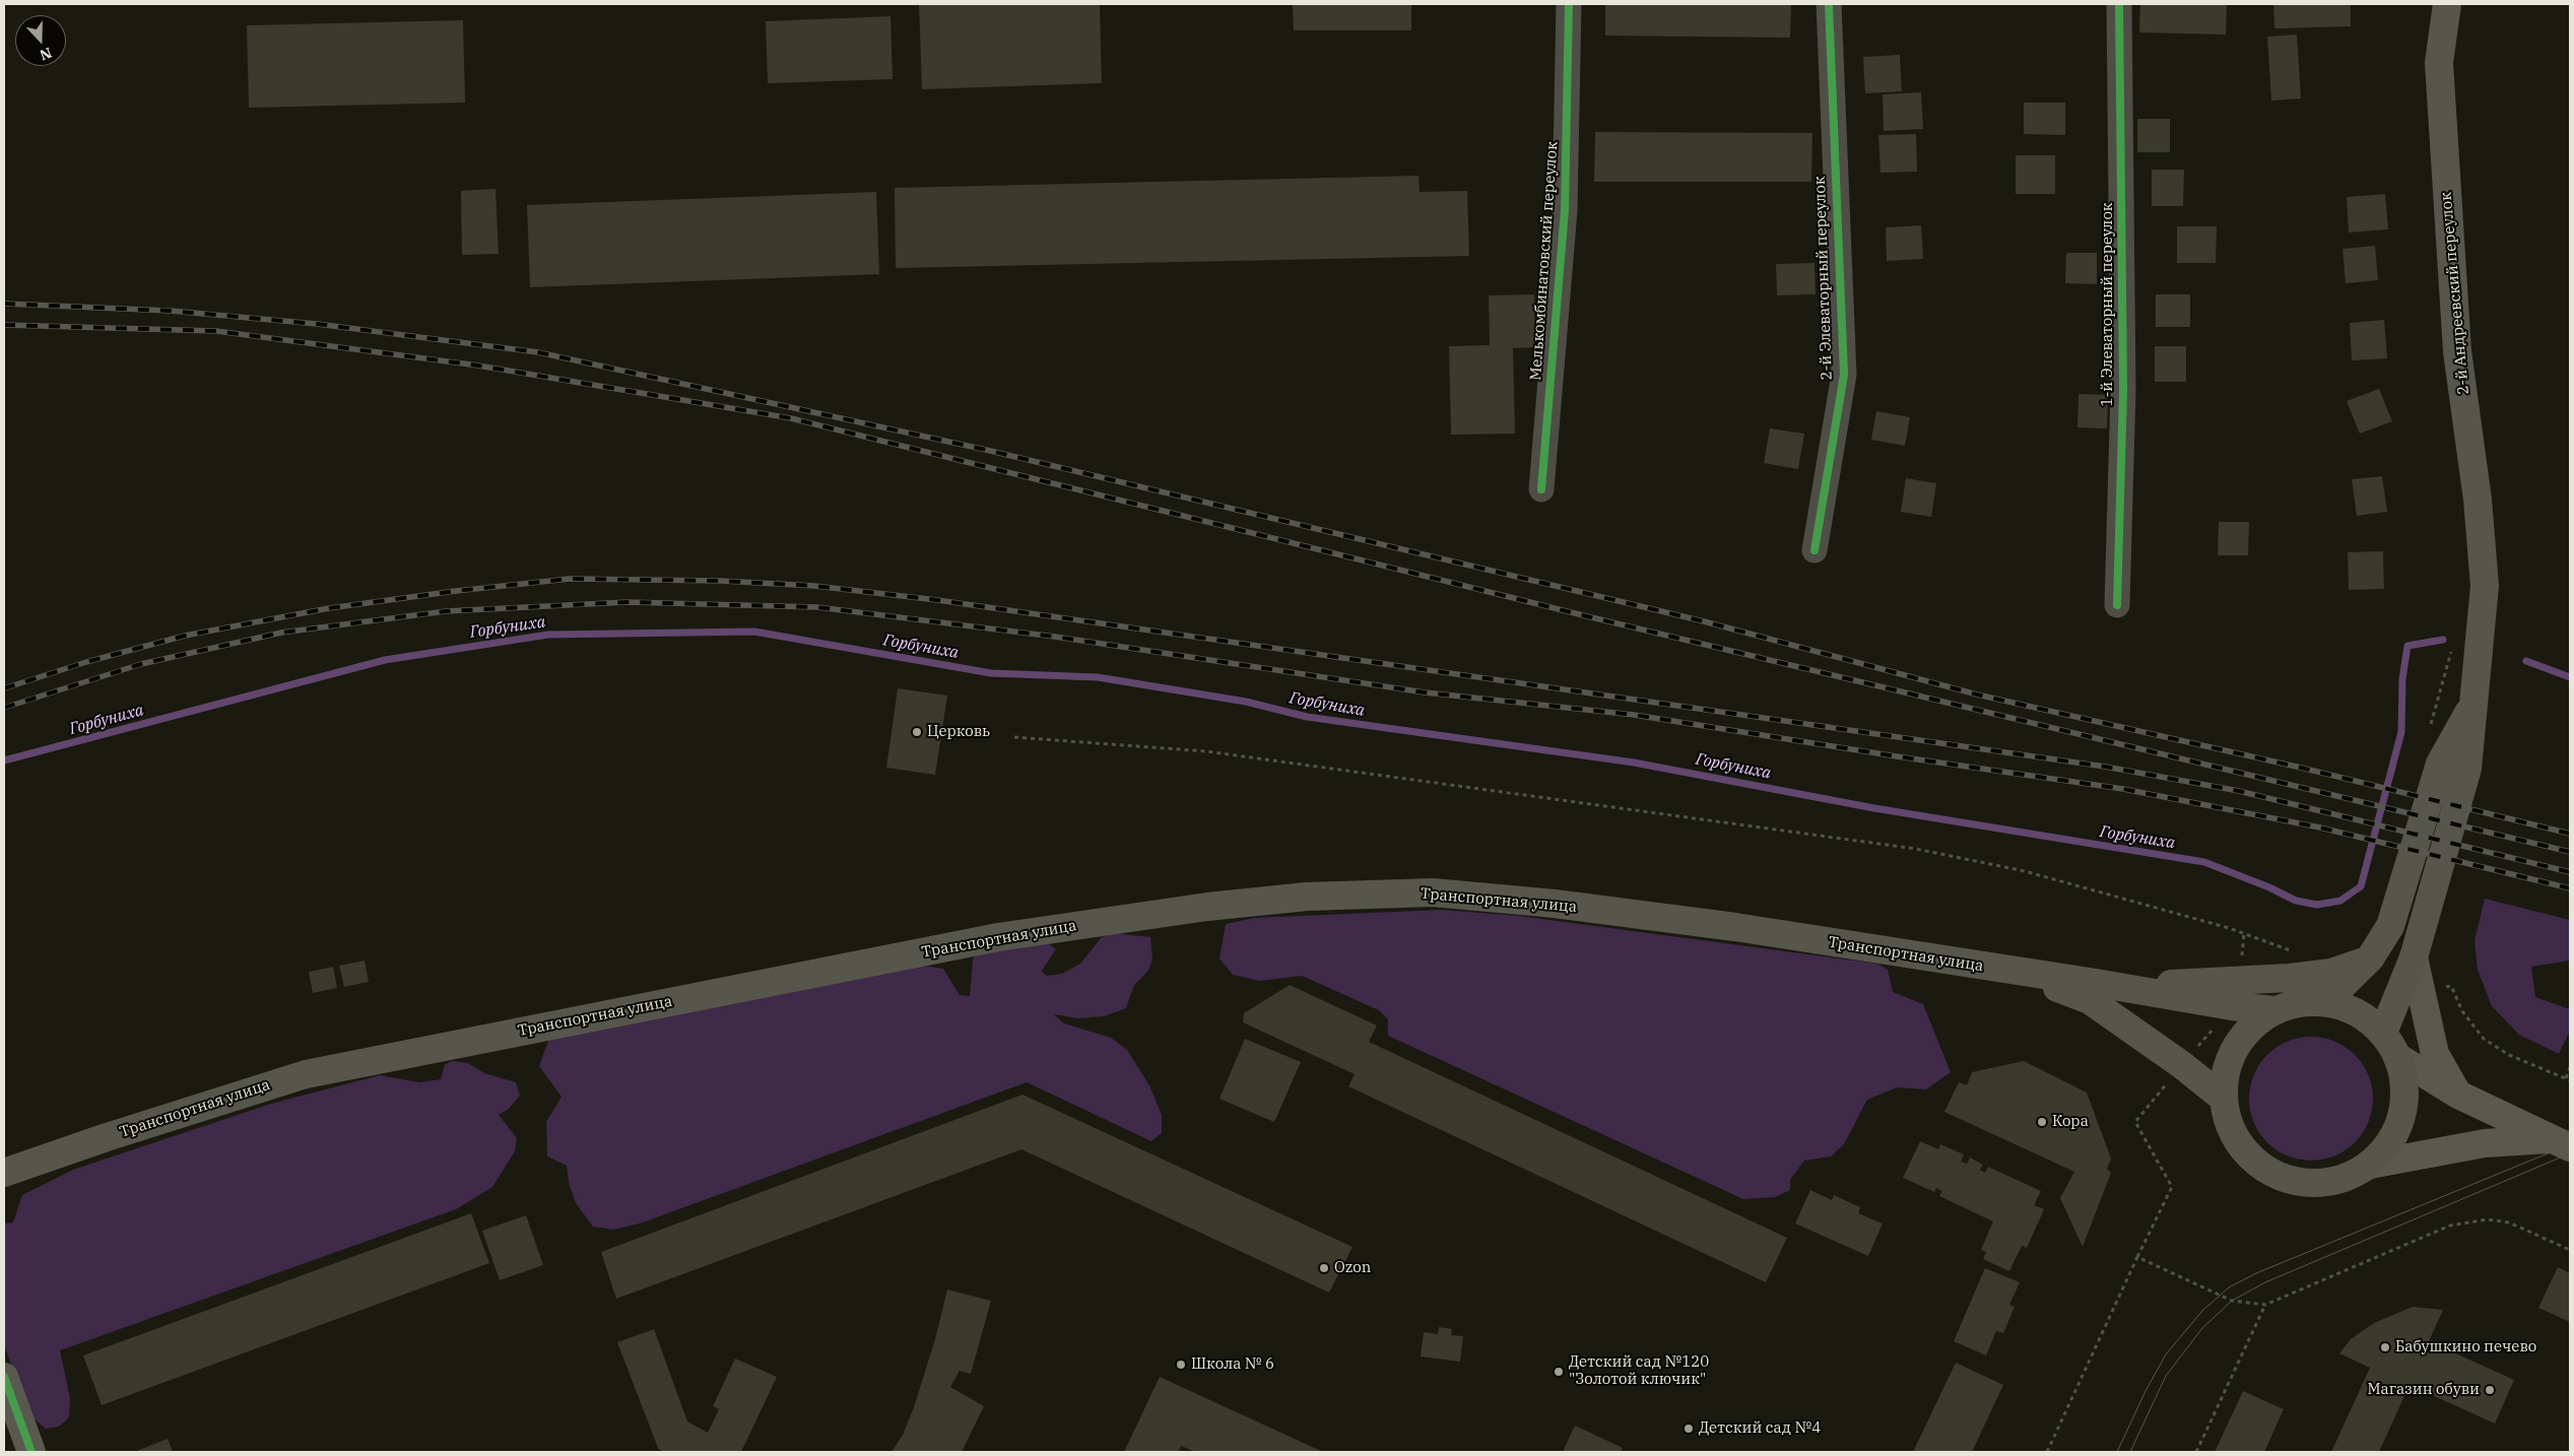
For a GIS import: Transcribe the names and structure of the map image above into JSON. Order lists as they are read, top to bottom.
{
  "streets": {
    "main road": ["2-й Андреевский переулок", "Транспортная улица"],
    "street": ["Мелькомбинатовский переулок", "2-й Элеваторный переулок", "1-й Элеваторный переулок"]
  },
  "water": ["Горбуниха"],
  "places": [
    "Церковь",
    "Кора",
    "Ozon",
    "Бабушкино печево",
    "Школа № 6",
    "Детский сад №120 \"Золотой ключик\"",
    "Магазин обуви",
    "Детский сад №4"
  ],
  "north": "bottom"
}
